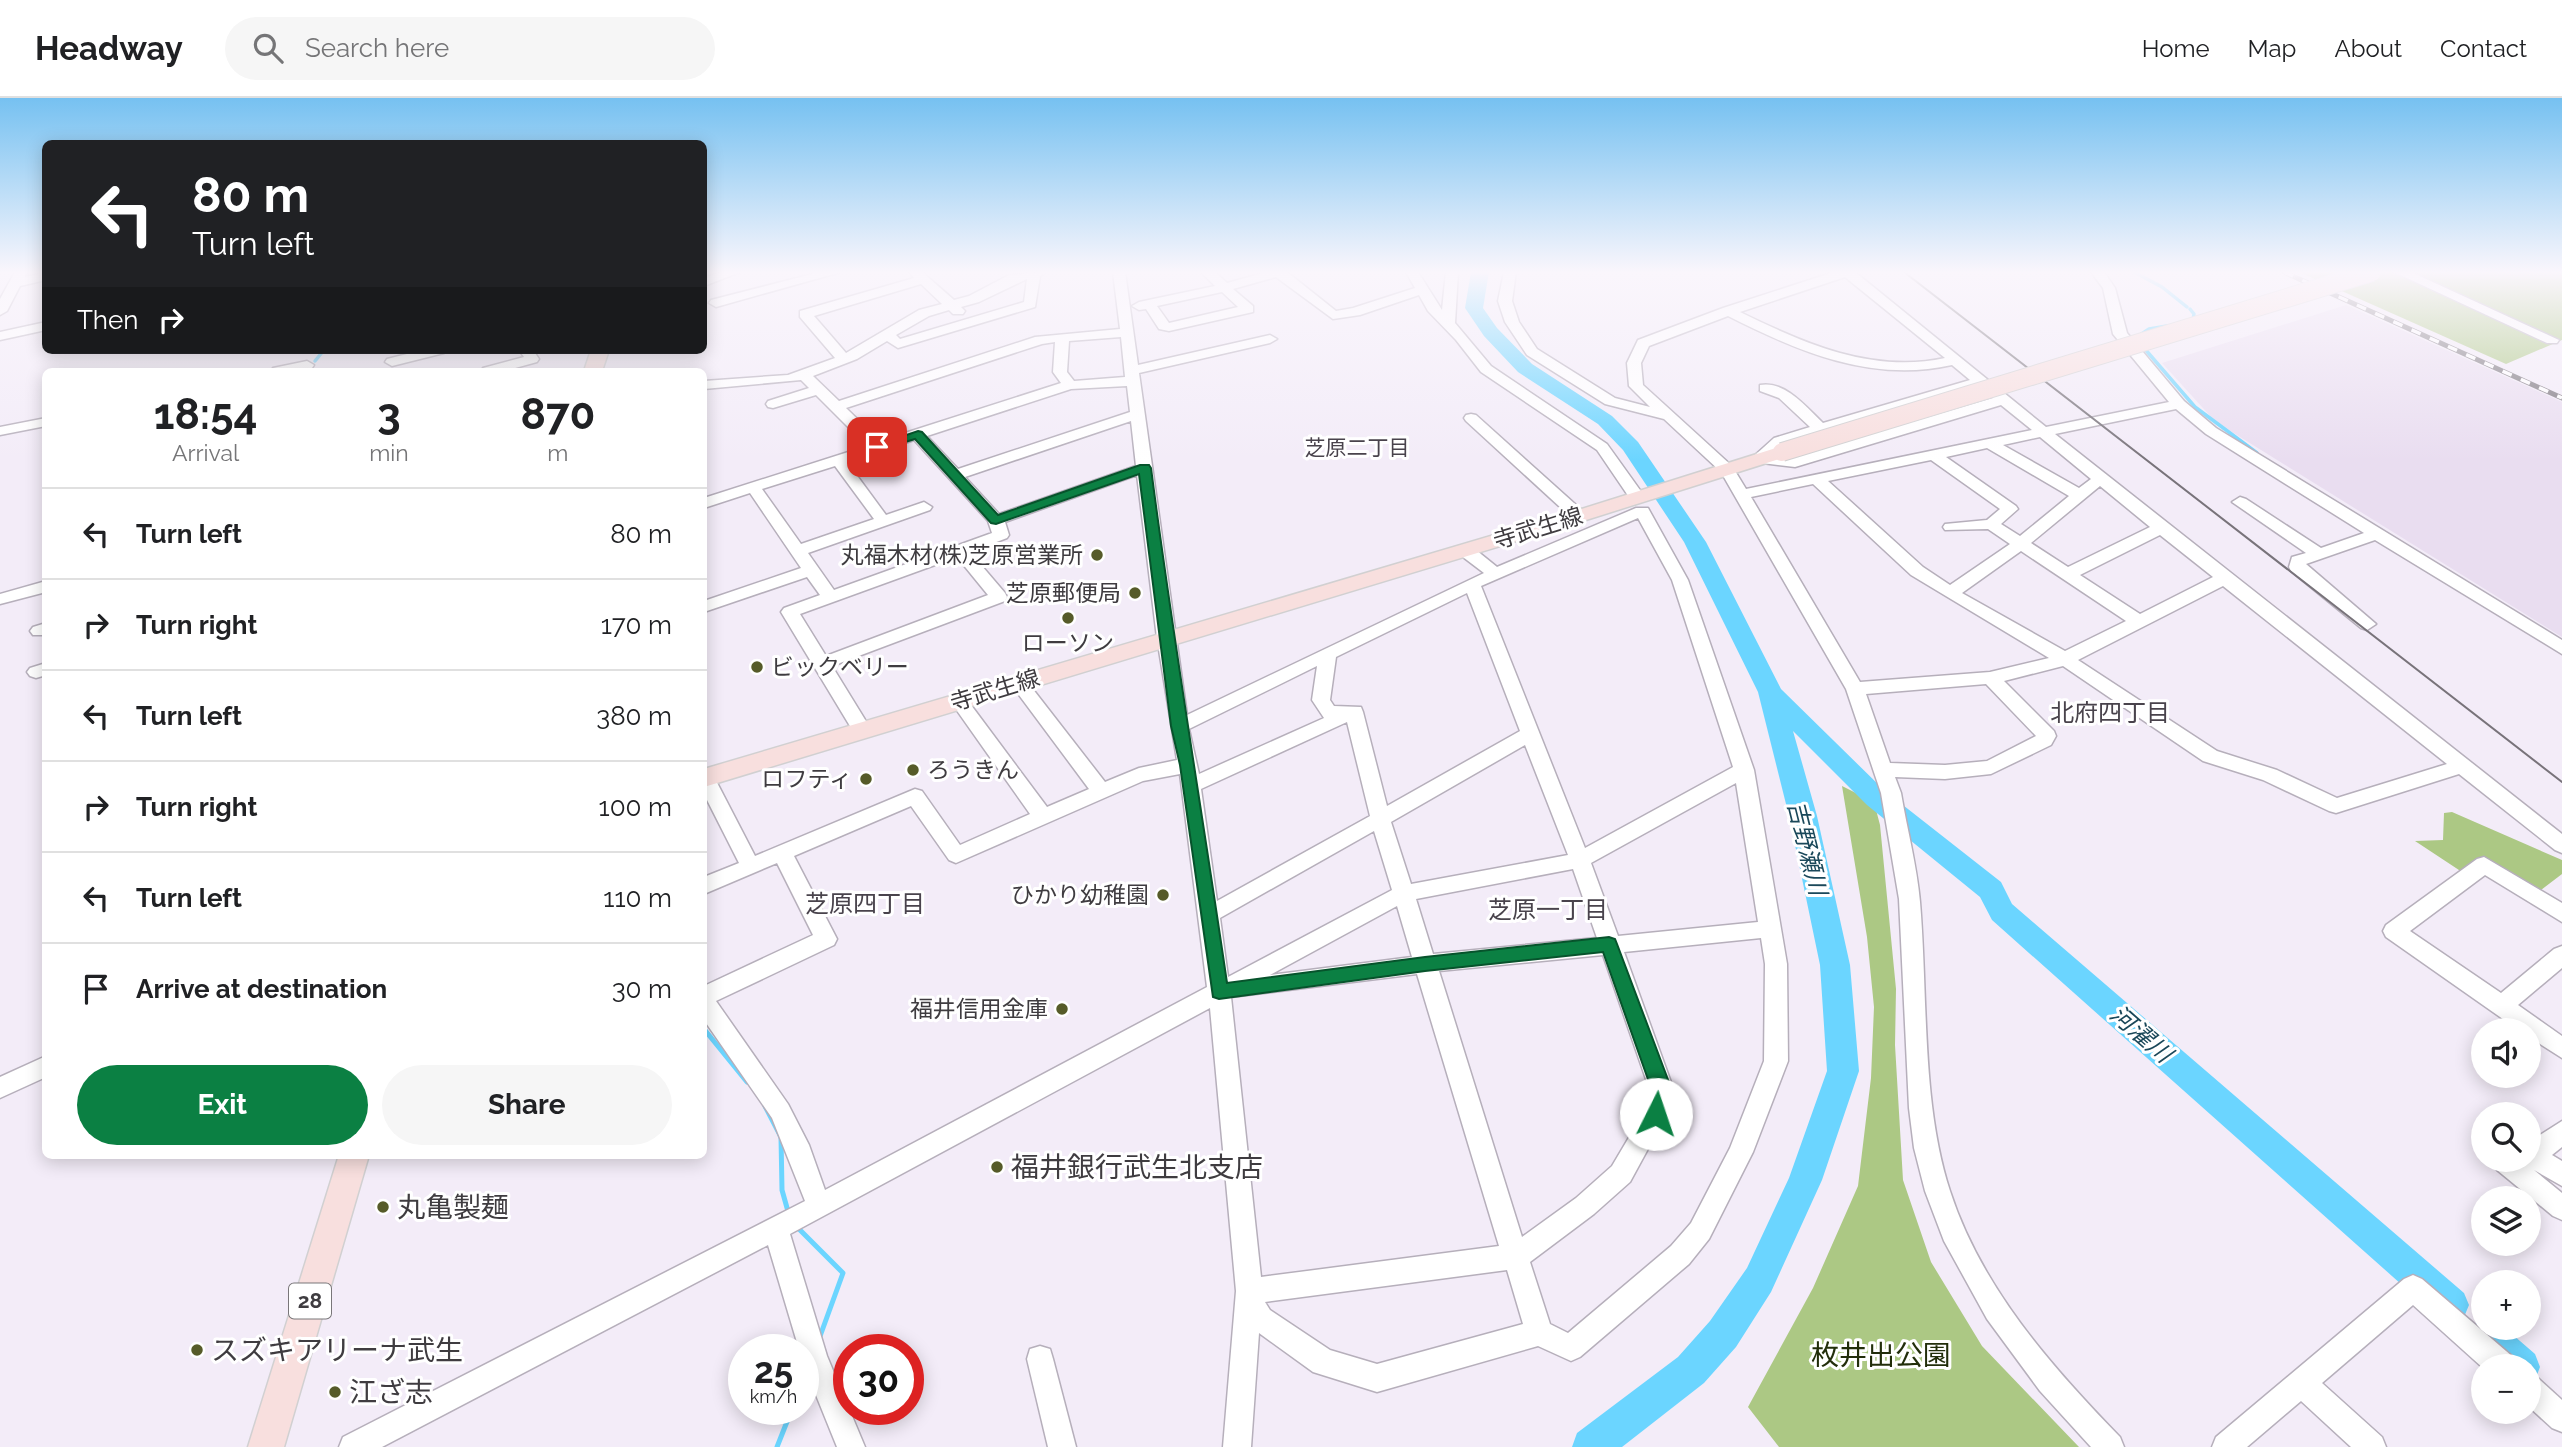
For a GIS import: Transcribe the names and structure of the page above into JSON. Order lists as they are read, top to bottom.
{
  "streets": {
    "main road": ["寺武生線", "28"]
  },
  "districts": [
    "芝原二丁目",
    "北府四丁目",
    "芝原四丁目",
    "芝原一丁目"
  ],
  "water": ["吉野瀬川", "河濯川"],
  "parks": ["枚井出公園"],
  "places": [
    "丸福木材(株)芝原営業所",
    "芝原郵便局",
    "ローソン",
    "ビックベリー",
    "ろうきん",
    "ロフティ",
    "ひかり幼稚園",
    "福井信用金庫",
    "福井銀行武生北支店",
    "丸亀製麺",
    "スズキアリーナ武生",
    "江ざ志"
  ],
  "page": {
    "header": "Headway",
    "search": "Search here",
    "nav": [
      "Home",
      "Map",
      "About",
      "Contact"
    ],
    "turn": ["80 m", "Turn left"],
    "then": "Then",
    "eta": [
      "18:54",
      "Arrival",
      "3",
      "min",
      "870",
      "m"
    ],
    "list": [
      {
        "name": "Turn left",
        "value": "80 m"
      },
      {
        "name": "Turn right",
        "value": "170 m"
      },
      {
        "name": "Turn left",
        "value": "380 m"
      },
      {
        "name": "Turn right",
        "value": "100 m"
      },
      {
        "name": "Turn left",
        "value": "110 m"
      },
      {
        "name": "Arrive at destination",
        "value": "30 m"
      }
    ],
    "map_buttons": ["+", "−"],
    "buttons": ["Exit", "Share"],
    "speed": "25 km/h",
    "limit": "30"
  }
}
